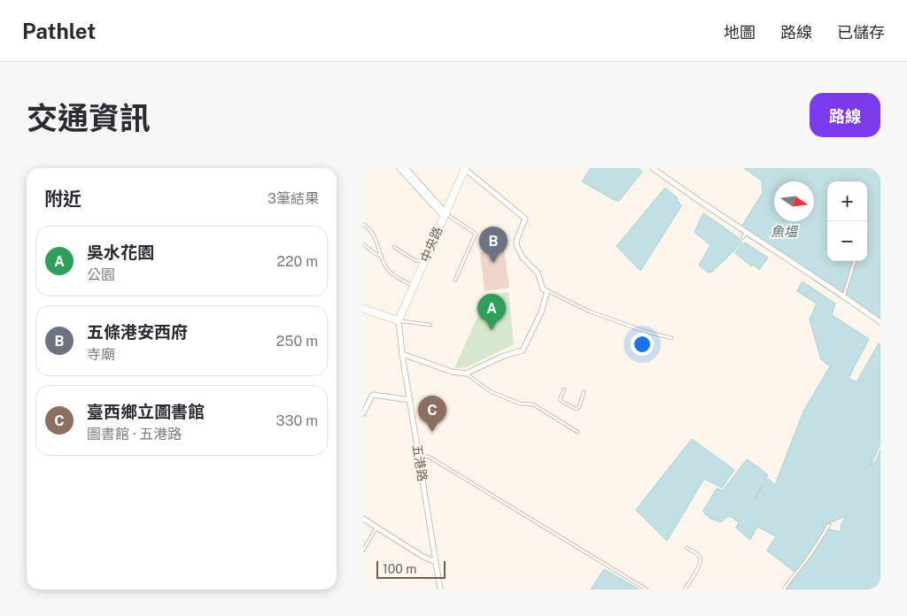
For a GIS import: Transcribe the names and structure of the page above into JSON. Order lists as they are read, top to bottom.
{
  "streets": {
    "street": ["中央路", "五港路"]
  },
  "crossings": [
    ["中央路", "五港路"]
  ],
  "water": ["魚塭"],
  "scale_bar": "100 m",
  "north": "right",
  "page": {
    "header": "Pathlet",
    "nav": ["地圖", "路線", "已儲存"],
    "title": "交通資訊",
    "buttons": "路線",
    "heading": ["附近", "3筆結果"],
    "map_buttons": ["+", "−"],
    "list": [
      {
        "mark": "A",
        "name": "吳水花園",
        "note": "公園",
        "value": "220 m"
      },
      {
        "mark": "B",
        "name": "五條港安西府",
        "note": "寺廟",
        "value": "250 m"
      },
      {
        "mark": "C",
        "name": "臺西鄉立圖書館",
        "note": "圖書館 · 五港路",
        "value": "330 m"
      }
    ],
    "pins": ["B", "A", "C"],
    "scale": "100 m"
  }
}
